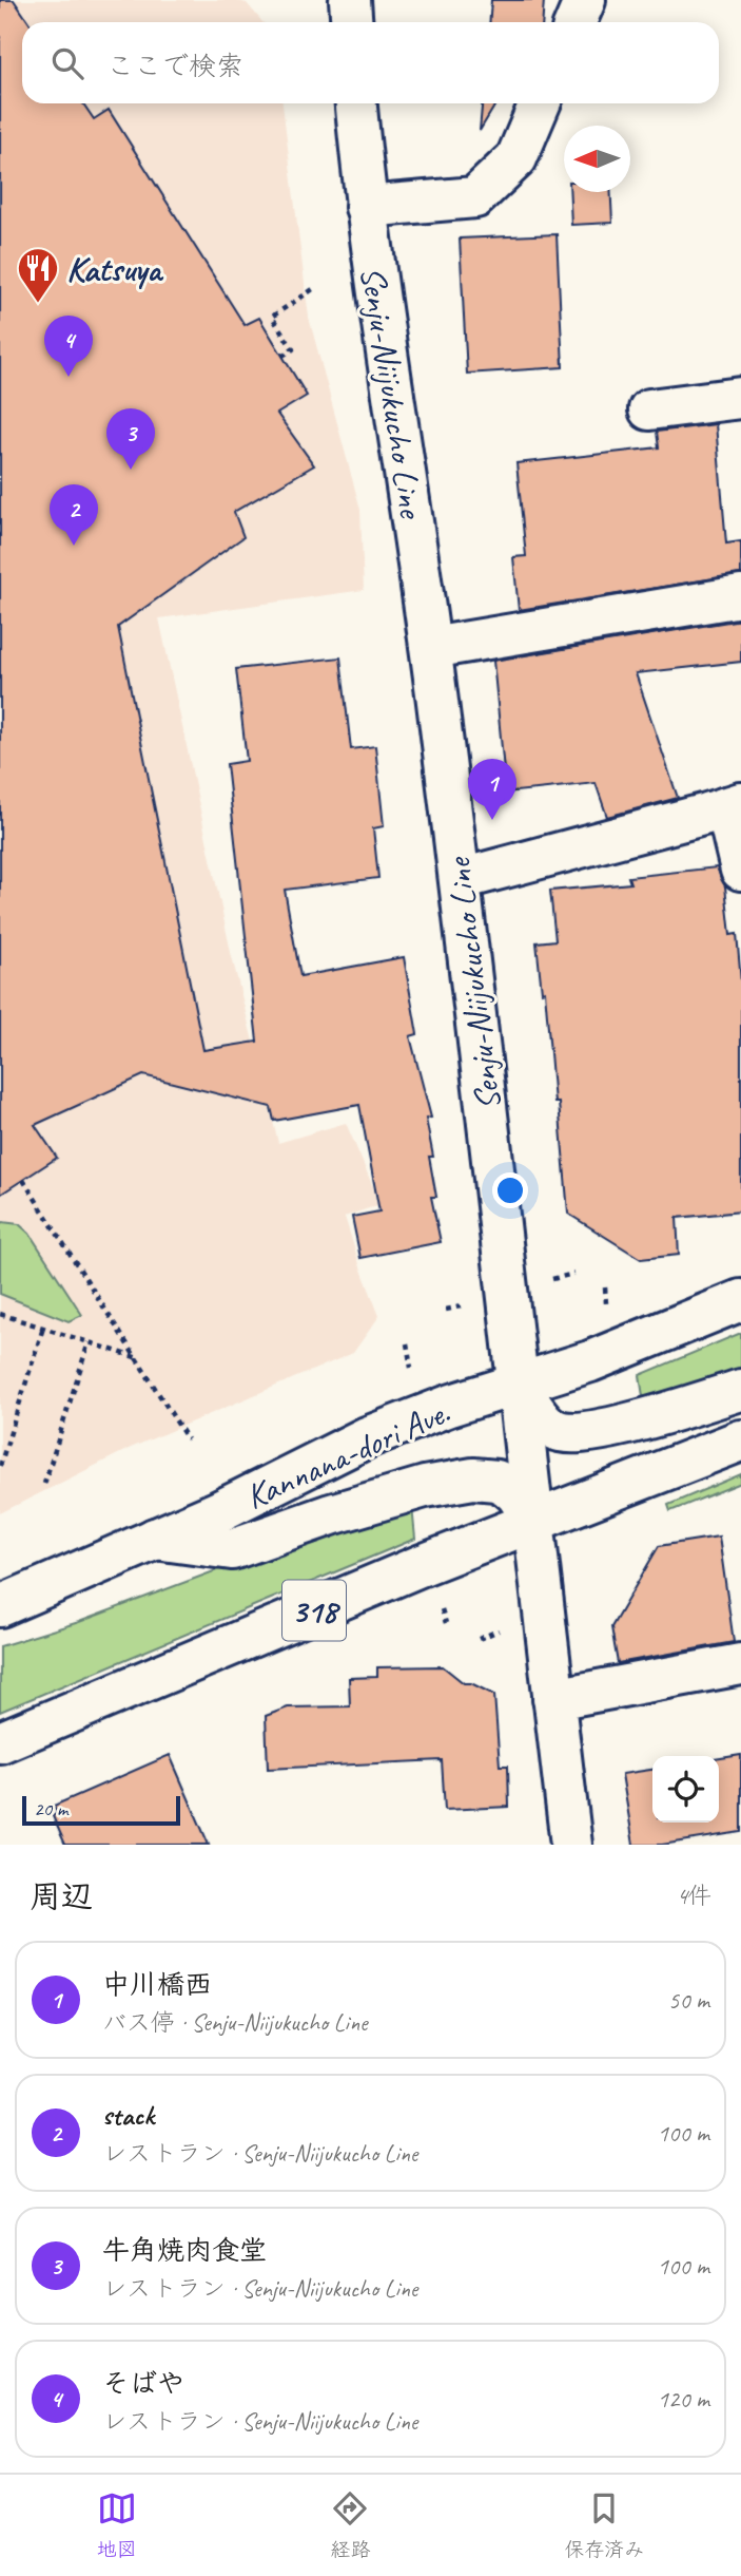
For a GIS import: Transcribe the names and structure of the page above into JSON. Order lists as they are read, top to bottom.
{
  "streets": {
    "main road": ["Senju-Niijukucho Line", "Kannana-dori Ave.", "318"]
  },
  "crossings": [
    ["Senju-Niijukucho Line", "Kannana-dori Ave."],
    ["Senju-Niijukucho Line", "318"]
  ],
  "places": {
    "restaurant": ["Katsuya"]
  },
  "scale_bar": "20 m",
  "north": "left",
  "page": {
    "search": "ここで検索",
    "pins": [
      "4",
      "3",
      "2",
      "1"
    ],
    "scale": "20 m",
    "heading": ["周辺", "4件"],
    "list": [
      {
        "mark": "1",
        "name": "中川橋西",
        "note": "バス停 · Senju-Niijukucho Line",
        "value": "50 m"
      },
      {
        "mark": "2",
        "name": "stack",
        "note": "レストラン · Senju-Niijukucho Line",
        "value": "100 m"
      },
      {
        "mark": "3",
        "name": "牛角焼肉食堂",
        "note": "レストラン · Senju-Niijukucho Line",
        "value": "100 m"
      },
      {
        "mark": "4",
        "name": "そばや",
        "note": "レストラン · Senju-Niijukucho Line",
        "value": "120 m"
      }
    ],
    "nav": ["地図", "経路", "保存済み"]
  }
}
